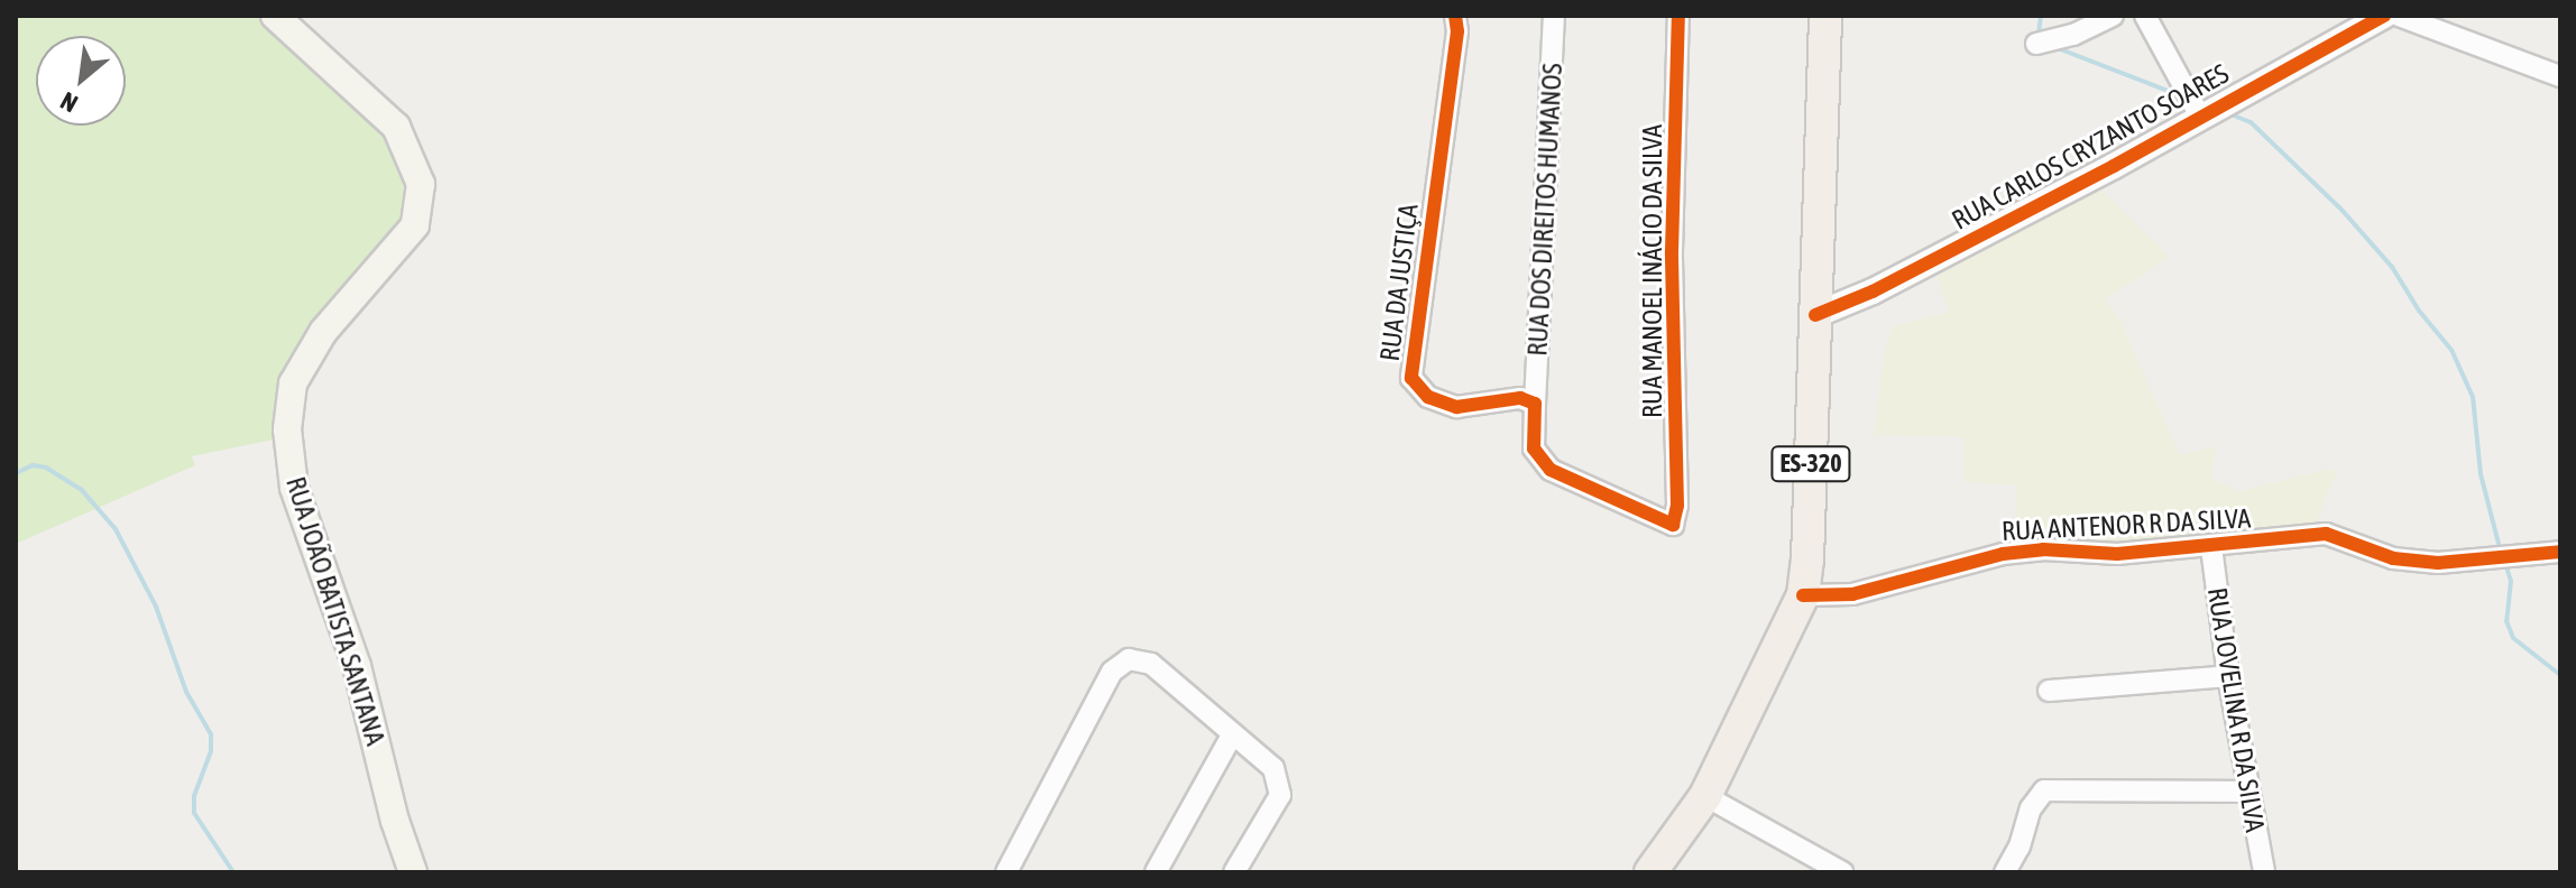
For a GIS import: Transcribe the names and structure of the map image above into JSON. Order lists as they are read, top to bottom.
{
  "streets": {
    "main road": ["ES-320", "RUA JOÃO BATISTA SANTANA"],
    "street": [
      "RUA CARLOS CRYZANTO SOARES",
      "RUA DOS DIREITOS HUMANOS",
      "RUA MANOEL INÁCIO DA SILVA",
      "RUA DA JUSTIÇA",
      "RUA ANTENOR R DA SILVA",
      "RUA JOVELINA R DA SILVA"
    ]
  },
  "crossings": [
    ["RUA CARLOS CRYZANTO SOARES", "ES-320"],
    ["RUA DOS DIREITOS HUMANOS", "RUA MANOEL INÁCIO DA SILVA"],
    ["RUA DOS DIREITOS HUMANOS", "RUA DA JUSTIÇA"],
    ["RUA MANOEL INÁCIO DA SILVA", "RUA DA JUSTIÇA"],
    ["ES-320", "RUA ANTENOR R DA SILVA"],
    ["RUA ANTENOR R DA SILVA", "RUA JOVELINA R DA SILVA"]
  ],
  "north": "bottom left"
}
